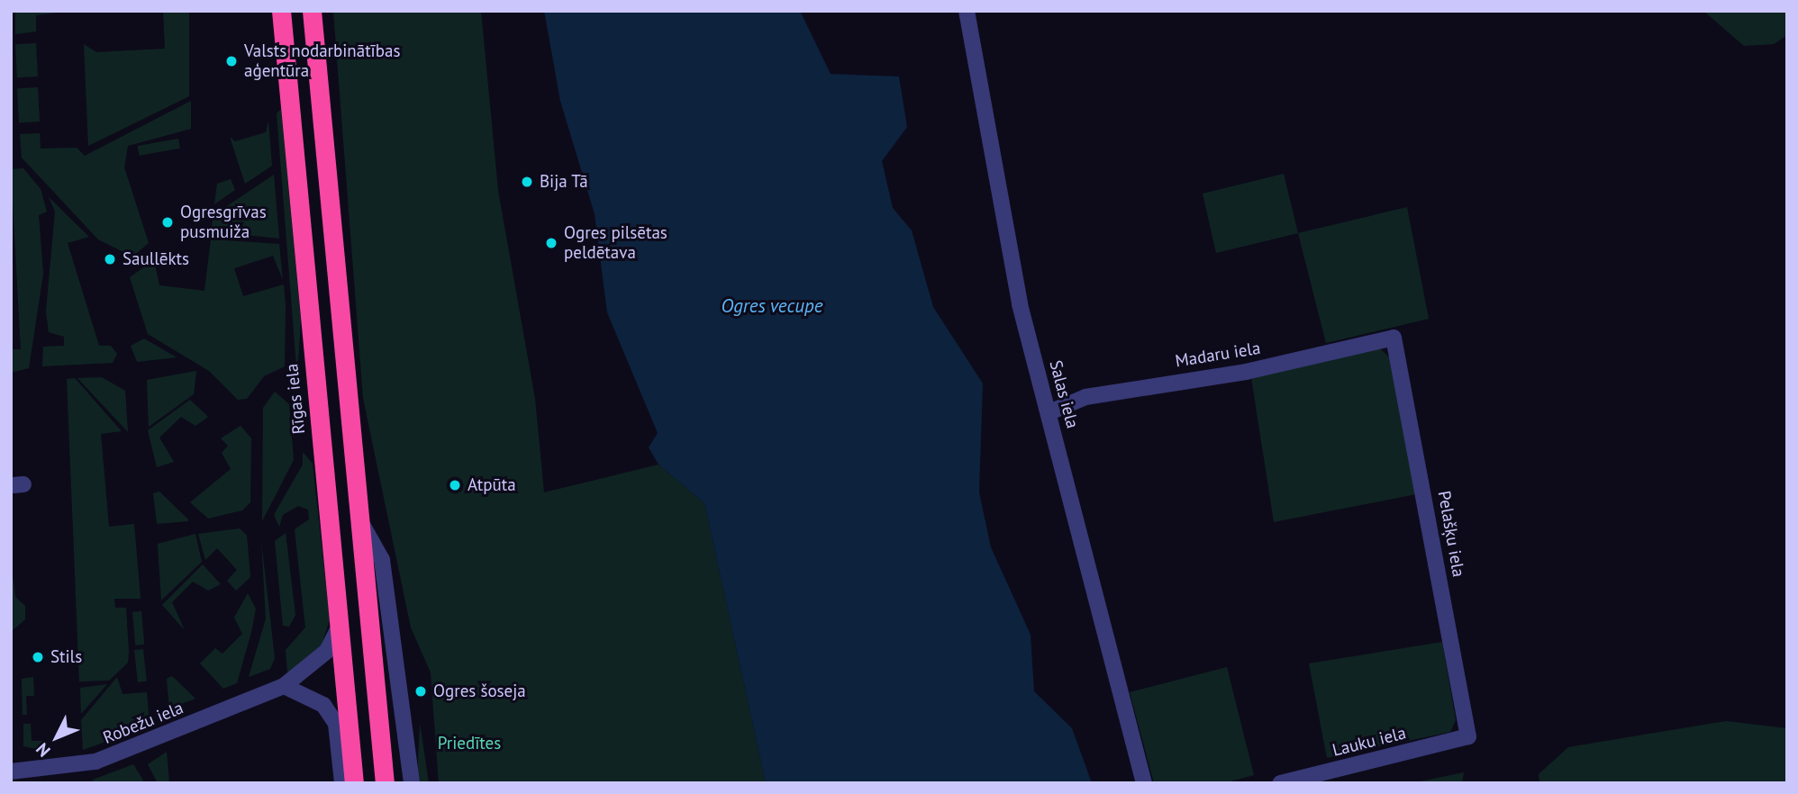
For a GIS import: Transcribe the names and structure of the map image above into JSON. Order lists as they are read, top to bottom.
{
  "streets": {
    "highway": ["Rīgas iela"],
    "street": [
      "Madaru iela",
      "Salas iela",
      "Pelašķu iela",
      "Robežu iela",
      "Lauku iela"
    ]
  },
  "crossings": [
    ["Madaru iela", "Salas iela"],
    ["Madaru iela", "Pelašķu iela"],
    ["Rīgas iela", "Robežu iela"],
    ["Pelašķu iela", "Lauku iela"]
  ],
  "water": ["Ogres vecupe"],
  "parks": ["Priedītes"],
  "places": [
    "Valsts nodarbinātības aģentūra",
    "Bija Tā",
    "Ogresgrīvas pusmuiža",
    "Ogres pilsētas peldētava",
    "Saullēkts",
    "Atpūta",
    "Stils",
    "Ogres šoseja"
  ],
  "north": "bottom left"
}
